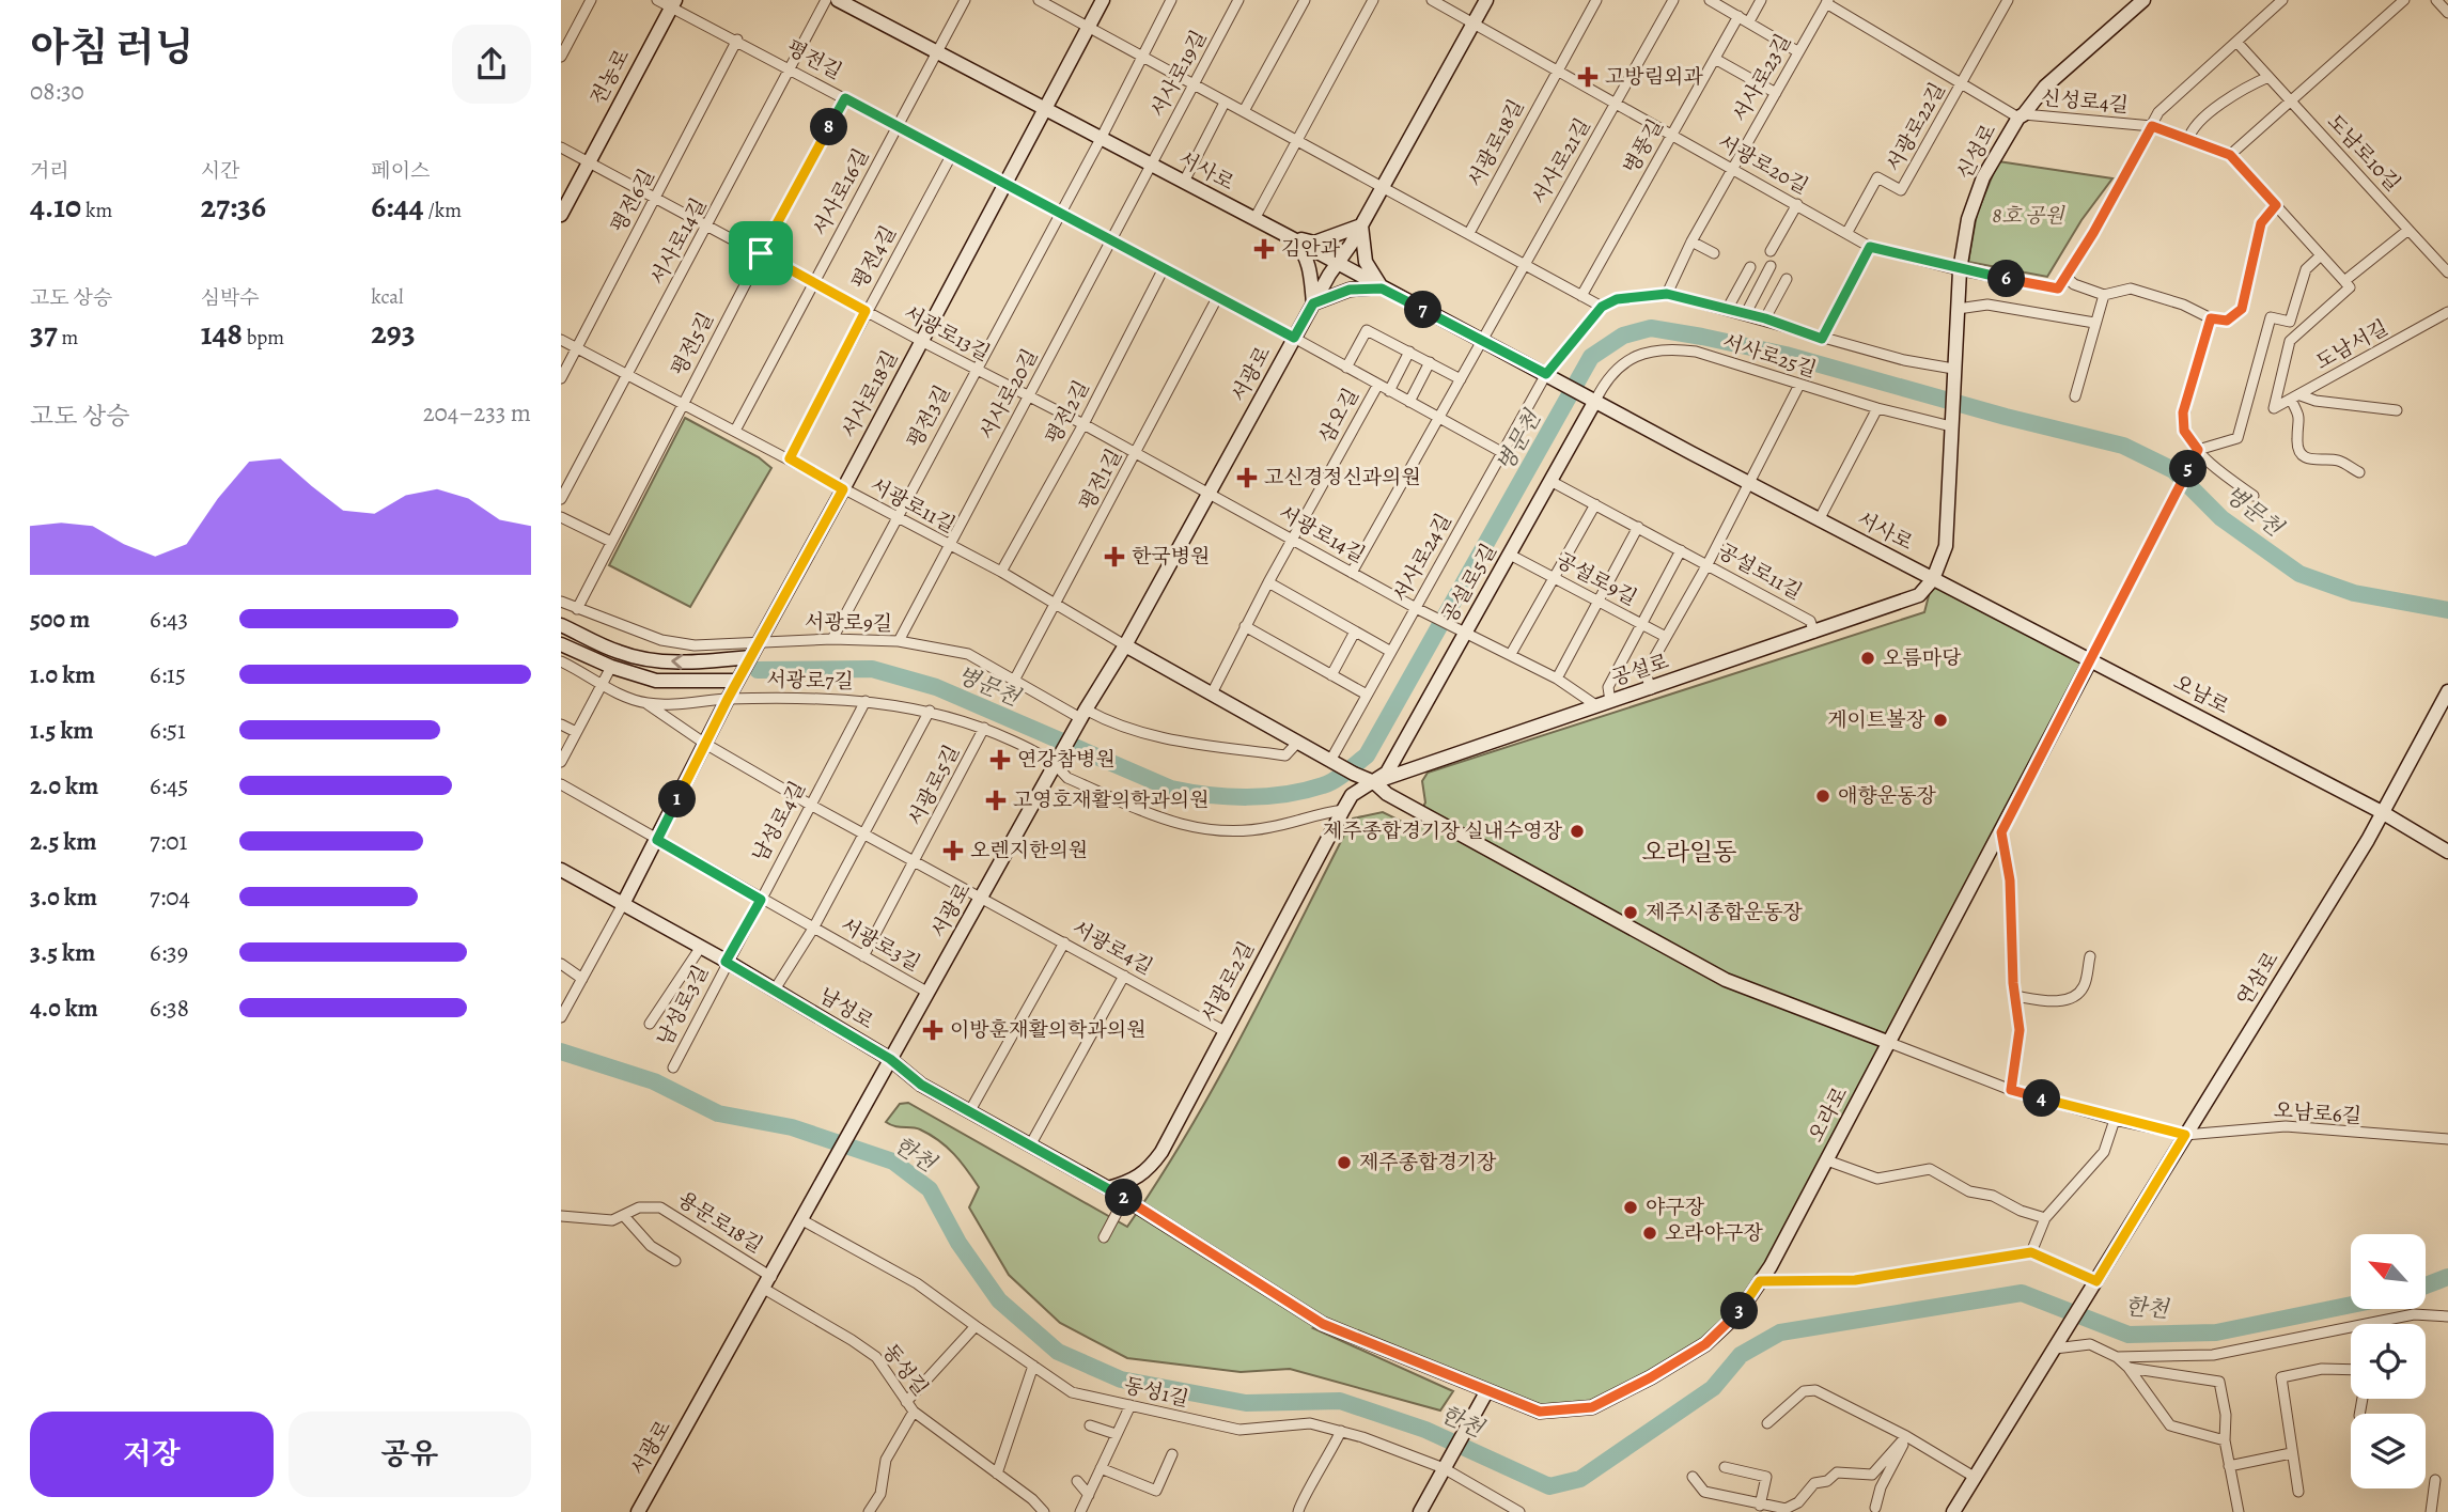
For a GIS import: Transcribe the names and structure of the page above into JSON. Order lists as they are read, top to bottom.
{
  "streets": {
    "street": [
      "평전길",
      "서사로19길",
      "전농로",
      "서사로23길",
      "신성로4길",
      "서광로22길",
      "서광로18길",
      "병풍길",
      "신성로",
      "도남로10길",
      "서사로21길",
      "서광로20길",
      "서사로",
      "서사로16길",
      "평전6길",
      "서사로14길",
      "평전4길",
      "서광로13길",
      "평전5길",
      "도남서길",
      "서사로25길",
      "서광로",
      "서사로18길",
      "서사로20길",
      "평전2길",
      "삼오길",
      "평전3길",
      "평전1길",
      "서광로11길",
      "서광로14길",
      "서사로24길",
      "공설로11길",
      "공설로9길",
      "공설로5길",
      "서광로9길",
      "공설로",
      "서광로7길",
      "오남로",
      "서광로5길",
      "남성로4길",
      "서광로3길",
      "서광로4길",
      "연삼로",
      "서광로2길",
      "남성로3길",
      "남성로",
      "오남로6길",
      "오라로",
      "용문로18길",
      "동성길",
      "동성1길"
    ]
  },
  "crossings": [
    ["평전길", "전농로"],
    ["평전길", "서사로21길"],
    ["평전길", "서사로16길"],
    ["평전길", "평전6길"],
    ["평전길", "서사로14길"],
    ["평전길", "평전4길"],
    ["평전길", "평전5길"],
    ["평전길", "서광로"],
    ["평전길", "서사로18길"],
    ["평전길", "서사로20길"],
    ["평전길", "평전2길"],
    ["평전길", "삼오길"],
    ["평전길", "평전3길"],
    ["평전길", "평전1길"],
    ["평전길", "서사로24길"],
    ["서사로19길", "서사로"],
    ["서사로19길", "서사로20길"],
    ["전농로", "서광로13길"],
    ["서사로23길", "서광로22길"],
    ["서사로23길", "서광로20길"],
    ["신성로4길", "서광로22길"],
    ["신성로4길", "신성로"],
    ["신성로4길", "도남서길"],
    ["서광로22길", "신성로"],
    ["서광로22길", "서광로20길"],
    ["서광로18길", "서광로20길"],
    ["병풍길", "서광로20길"],
    ["신성로", "서광로20길"],
    ["신성로", "서사로25길"],
    ["서사로21길", "서광로20길"],
    ["서사로21길", "서사로"],
    ["서사로21길", "서광로14길"],
    ["서광로20길", "서광로"],
    ["서사로", "서사로16길"],
    ["서사로", "서사로25길"],
    ["서사로", "서광로"],
    ["서사로", "서사로18길"],
    ["서사로", "서사로20길"],
    ["서사로", "평전3길"],
    ["서사로", "서사로24길"],
    ["서사로", "공설로5길"],
    ["서사로", "공설로"],
    ["서사로", "오남로"],
    ["서사로16길", "서광로13길"],
    ["서사로16길", "서광로11길"],
    ["평전6길", "서광로13길"],
    ["평전6길", "서광로11길"],
    ["서사로14길", "서광로13길"],
    ["서사로14길", "서광로11길"],
    ["평전4길", "서광로13길"],
    ["평전4길", "서광로11길"],
    ["서광로13길", "평전5길"],
    ["서광로13길", "서광로"],
    ["서광로13길", "서사로18길"],
    ["서광로13길", "서사로20길"],
    ["서광로13길", "평전2길"],
    ["서광로13길", "평전3길"],
    ["서광로13길", "평전1길"],
    ["서광로13길", "서광로14길"],
    ["평전5길", "서광로11길"],
    ["평전5길", "서광로9길"],
    ["서사로25길", "공설로5길"],
    ["서광로", "서광로11길"],
    ["서광로", "서광로14길"],
    ["서광로", "서광로9길"],
    ["서광로", "서광로7길"],
    ["서광로", "서광로3길"],
    ["서광로", "서광로4길"],
    ["서광로", "남성로"],
    ["서광로", "용문로18길"],
    ["서광로", "동성길"],
    ["서광로", "동성1길"],
    ["서사로18길", "서광로11길"],
    ["서사로18길", "서광로9길"],
    ["서사로18길", "서광로7길"],
    ["서사로20길", "서광로11길"],
    ["서사로20길", "서광로9길"],
    ["평전2길", "서광로11길"],
    ["삼오길", "서광로14길"],
    ["평전3길", "서광로11길"],
    ["평전3길", "서광로9길"],
    ["평전1길", "서광로11길"],
    ["평전1길", "서광로9길"],
    ["서광로14길", "서사로24길"],
    ["서광로14길", "공설로5길"],
    ["서광로14길", "공설로"],
    ["공설로11길", "공설로5길"],
    ["공설로11길", "공설로"],
    ["공설로9길", "공설로5길"],
    ["공설로5길", "공설로"],
    ["공설로5길", "서광로2길"],
    ["공설로", "오남로"],
    ["공설로", "서광로2길"],
    ["서광로7길", "서광로5길"],
    ["서광로7길", "남성로4길"],
    ["오남로", "연삼로"],
    ["오남로", "오라로"],
    ["서광로5길", "서광로3길"],
    ["남성로4길", "서광로3길"],
    ["남성로4길", "남성로3길"],
    ["남성로4길", "남성로"],
    ["서광로4길", "서광로2길"],
    ["연삼로", "오남로6길"],
    ["서광로2길", "남성로"],
    ["남성로3길", "남성로"],
    ["남성로", "오라로"],
    ["오남로6길", "오라로"],
    ["용문로18길", "동성길"]
  ],
  "districts": ["오라일동"],
  "water": ["병문천", "한천"],
  "parks": ["8호 공원"],
  "places": {
    "health": [
      "고방림외과",
      "김안과",
      "고신경정신과의원",
      "한국병원",
      "연강참병원",
      "고영호재활의학과의원",
      "오렌지한의원",
      "이방훈재활의학과의원"
    ],
    "other": [
      "오름마당",
      "게이트볼장",
      "애향운동장",
      "제주종합경기장 실내수영장",
      "제주시종합운동장",
      "제주종합경기장",
      "야구장",
      "오라야구장"
    ]
  },
  "north": "top left",
  "page": {
    "heading": ["아침 러닝", "08:30"],
    "pins": [
      "8",
      "6",
      "7",
      "5",
      "1",
      "4",
      "2",
      "3"
    ],
    "stats": [
      ["거리", "4.10 km"],
      ["시간", "27:36"],
      ["페이스", "6:44 /km"],
      ["고도 상승", "37 m"],
      ["심박수", "148 bpm"],
      ["kcal", "293"]
    ],
    "chart": ["고도 상승", "204–233 m"],
    "list": [
      {
        "name": "500 m",
        "note": "6:43"
      },
      {
        "name": "1.0 km",
        "note": "6:15"
      },
      {
        "name": "1.5 km",
        "note": "6:51"
      },
      {
        "name": "2.0 km",
        "note": "6:45"
      },
      {
        "name": "2.5 km",
        "note": "7:01"
      },
      {
        "name": "3.0 km",
        "note": "7:04"
      },
      {
        "name": "3.5 km",
        "note": "6:39"
      },
      {
        "name": "4.0 km",
        "note": "6:38"
      }
    ],
    "buttons": ["저장", "공유"]
  }
}
